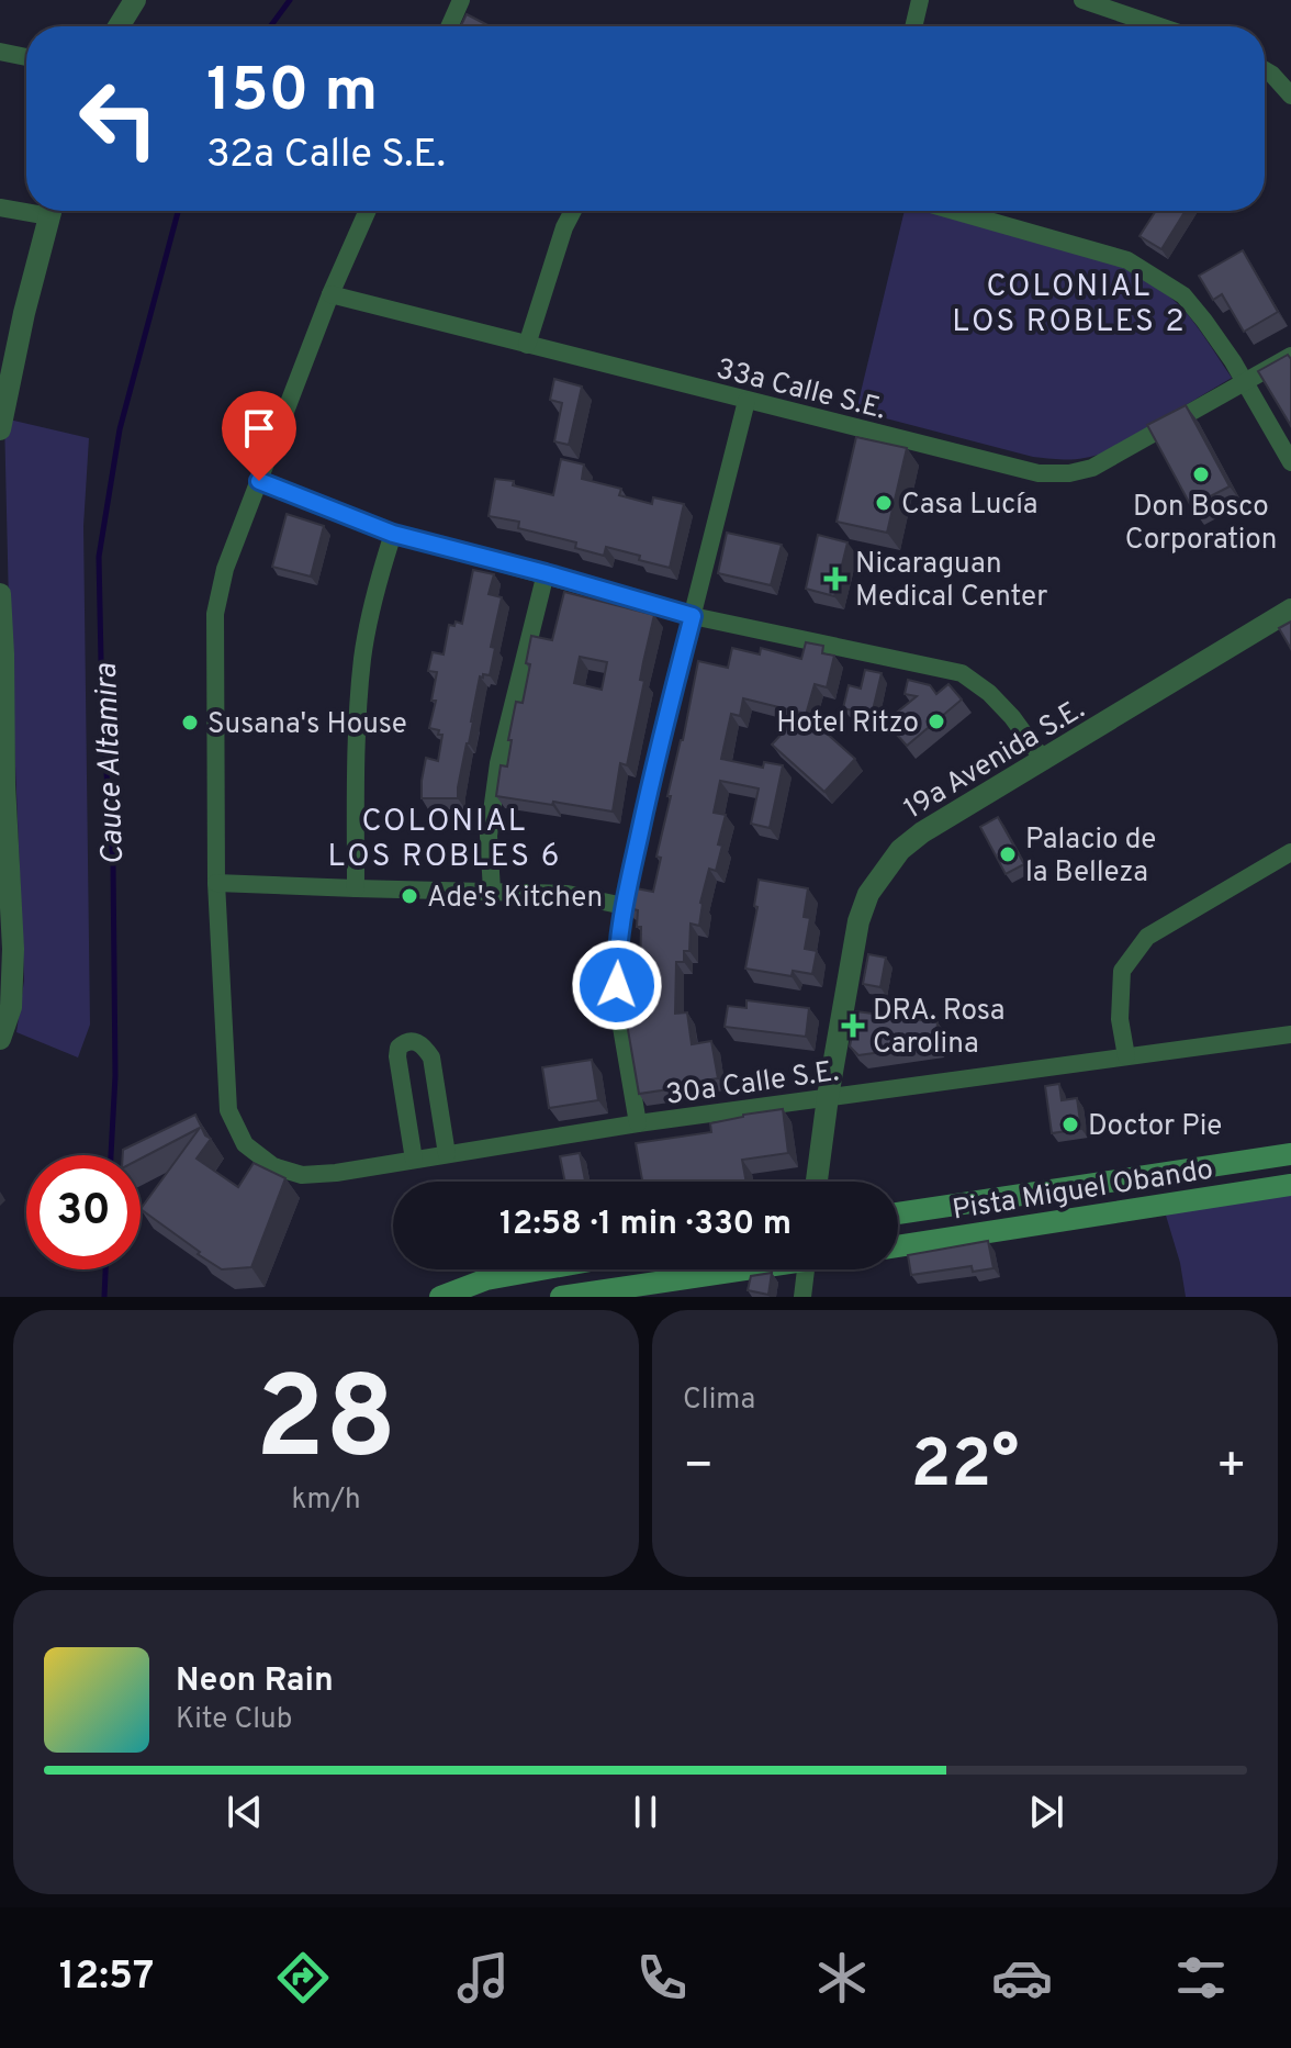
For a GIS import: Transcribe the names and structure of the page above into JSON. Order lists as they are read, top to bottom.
{
  "streets": {
    "main road": ["Pista Miguel Obando"],
    "street": ["33a Calle S.E.", "19a Avenida S.E.", "30a Calle S.E."]
  },
  "crossings": [
    ["19a Avenida S.E.", "30a Calle S.E."]
  ],
  "districts": ["COLONIAL LOS ROBLES 2", "COLONIAL LOS ROBLES 6"],
  "water": ["Cauce Altamira"],
  "places": {
    "other": [
      "Don Bosco Corporation",
      "Casa Lucía",
      "Hotel Ritzo",
      "Susana's House",
      "Palacio de la Belleza",
      "Ade's Kitchen",
      "Doctor Pie"
    ],
    "health": ["Nicaraguan Medical Center", "DRA. Rosa Carolina"]
  },
  "page": {
    "turn": ["150 m", "32a Calle S.E."],
    "limit": "30",
    "trip": "12:58 · 1 min · 330 m",
    "tile": [
      ["28", "km/h"],
      "Clima"
    ],
    "heat": ["−", "22°", "+"],
    "song": ["Neon Rain", "Kite Club"],
    "tabs": "12:57"
  }
}
